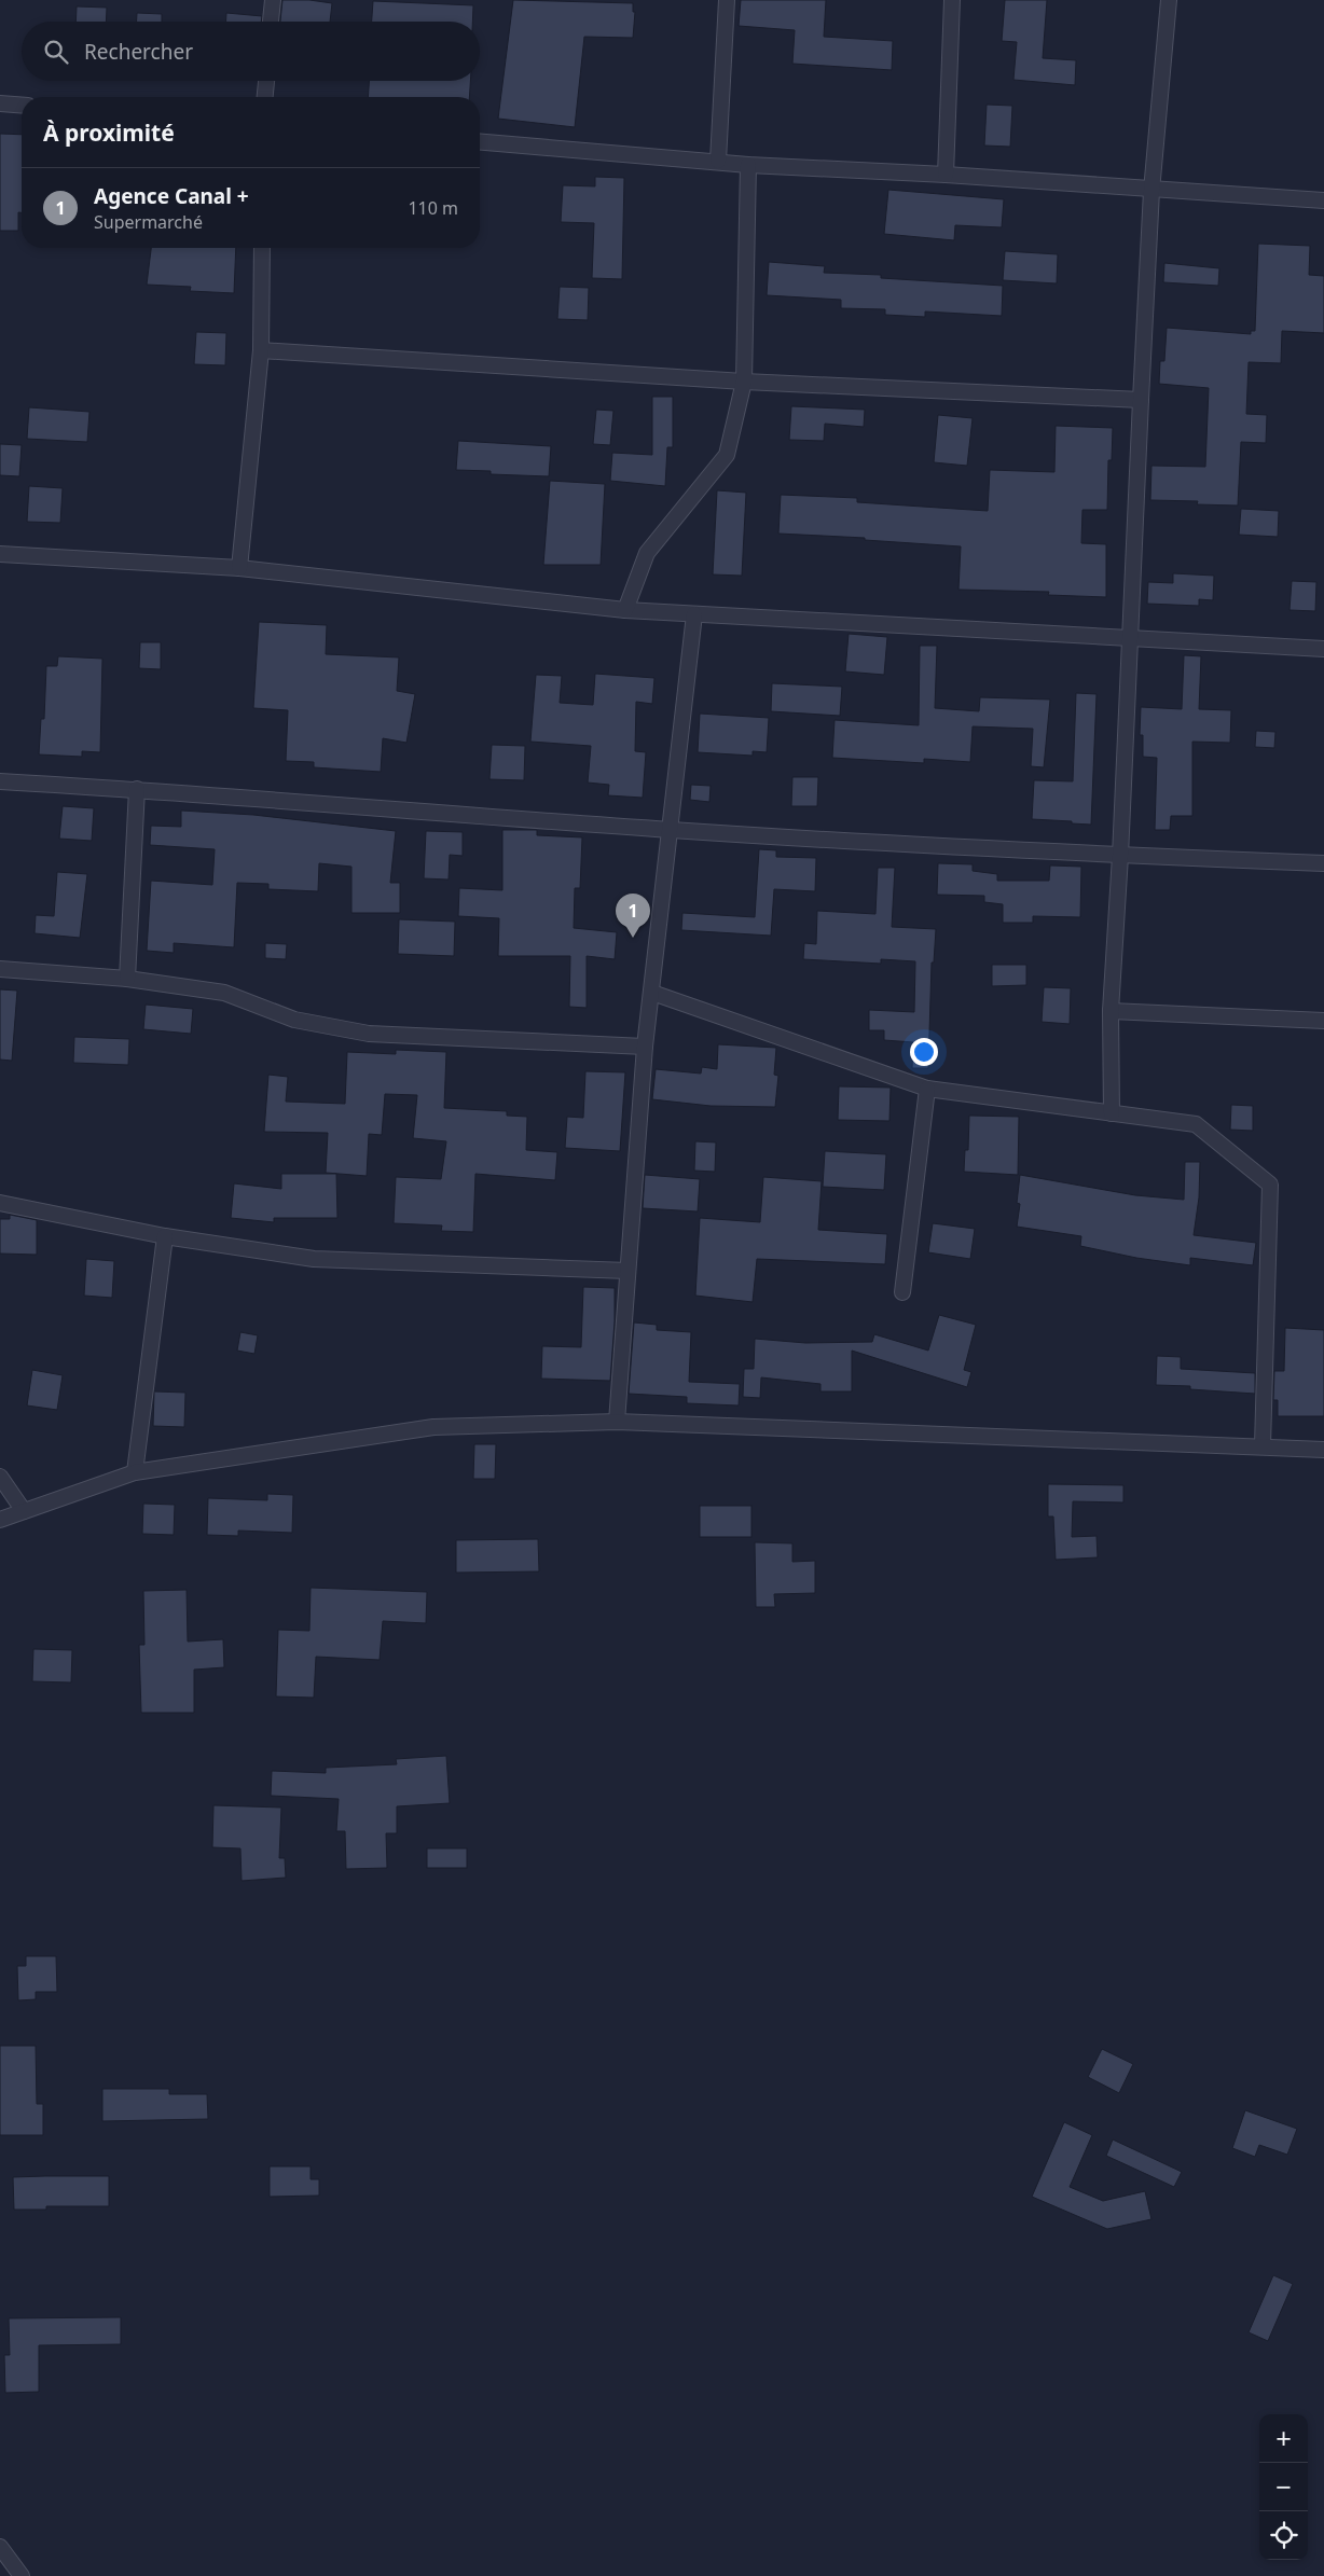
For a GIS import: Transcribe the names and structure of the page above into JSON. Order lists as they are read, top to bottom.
{
  "page": {
    "search": "Rechercher",
    "heading": "À proximité",
    "list": [
      {
        "mark": "1",
        "name": "Agence Canal +",
        "note": "Supermarché",
        "value": "110 m"
      }
    ],
    "pins": "1",
    "map_buttons": ["+", "−"]
  }
}
